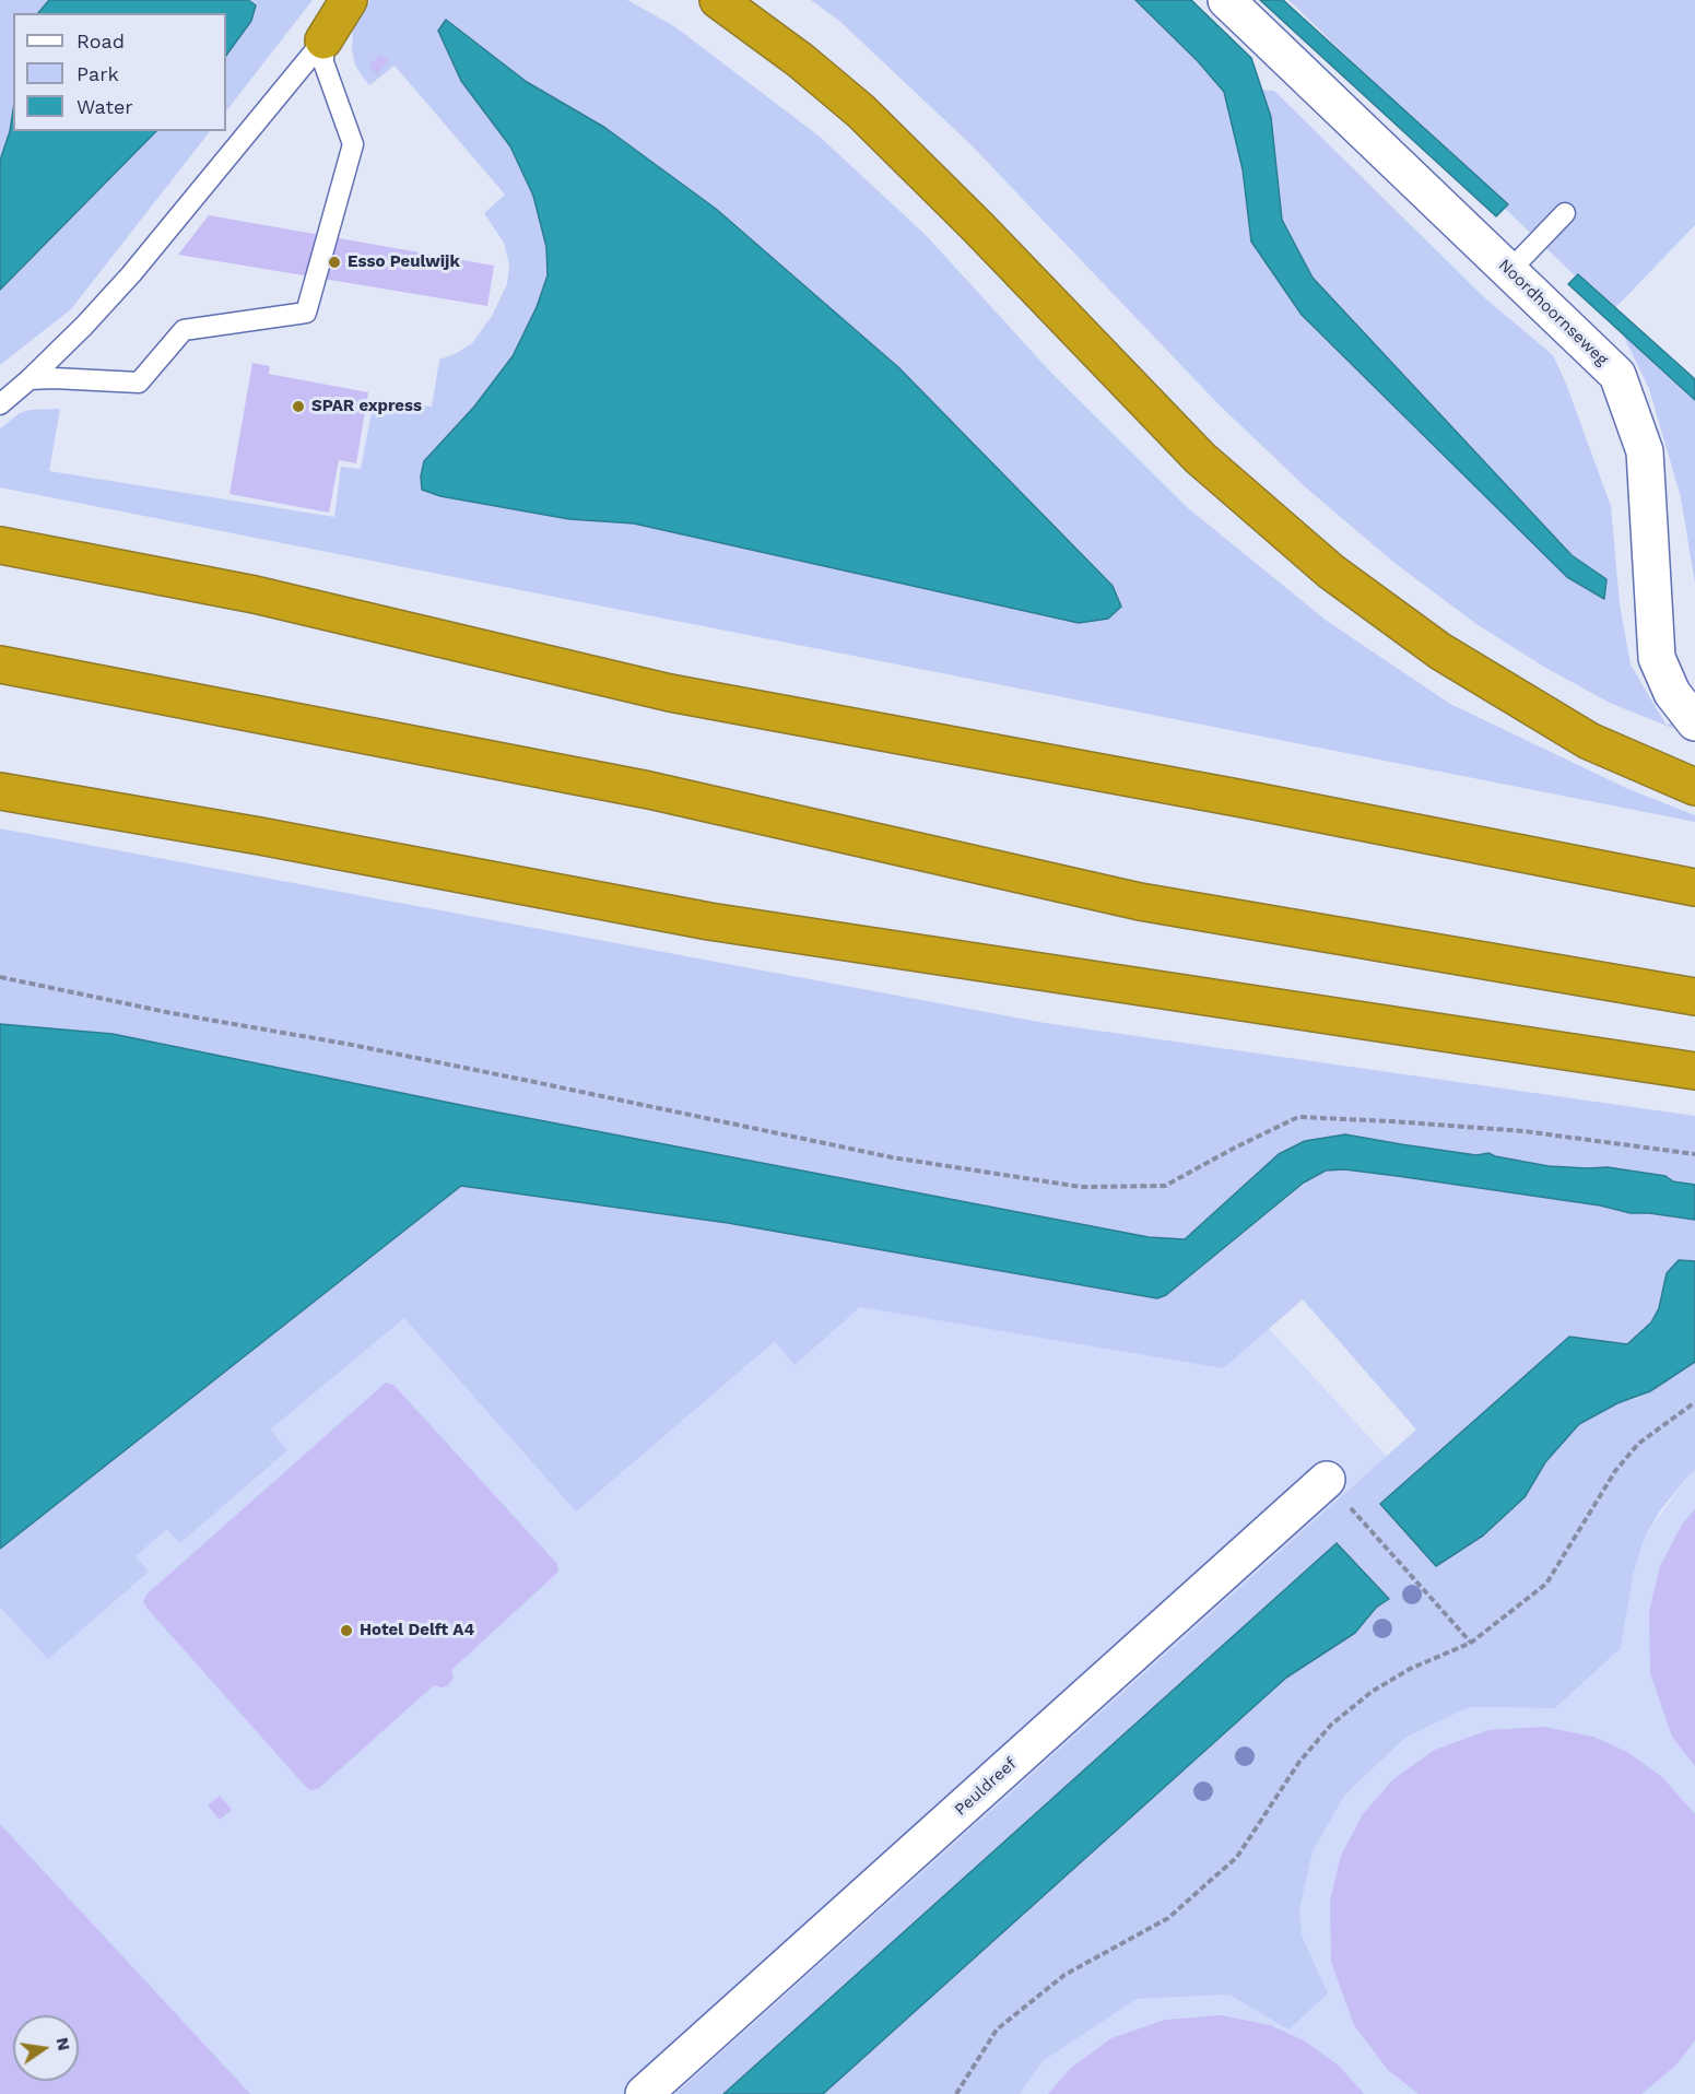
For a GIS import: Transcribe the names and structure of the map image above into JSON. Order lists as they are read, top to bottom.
{
  "streets": {
    "street": ["Noordhoornseweg", "Peuldreef"]
  },
  "places": ["Esso Peulwijk", "SPAR express", "Hotel Delft A4"],
  "legend": ["Road", "Park", "Water"],
  "north": "right"
}
